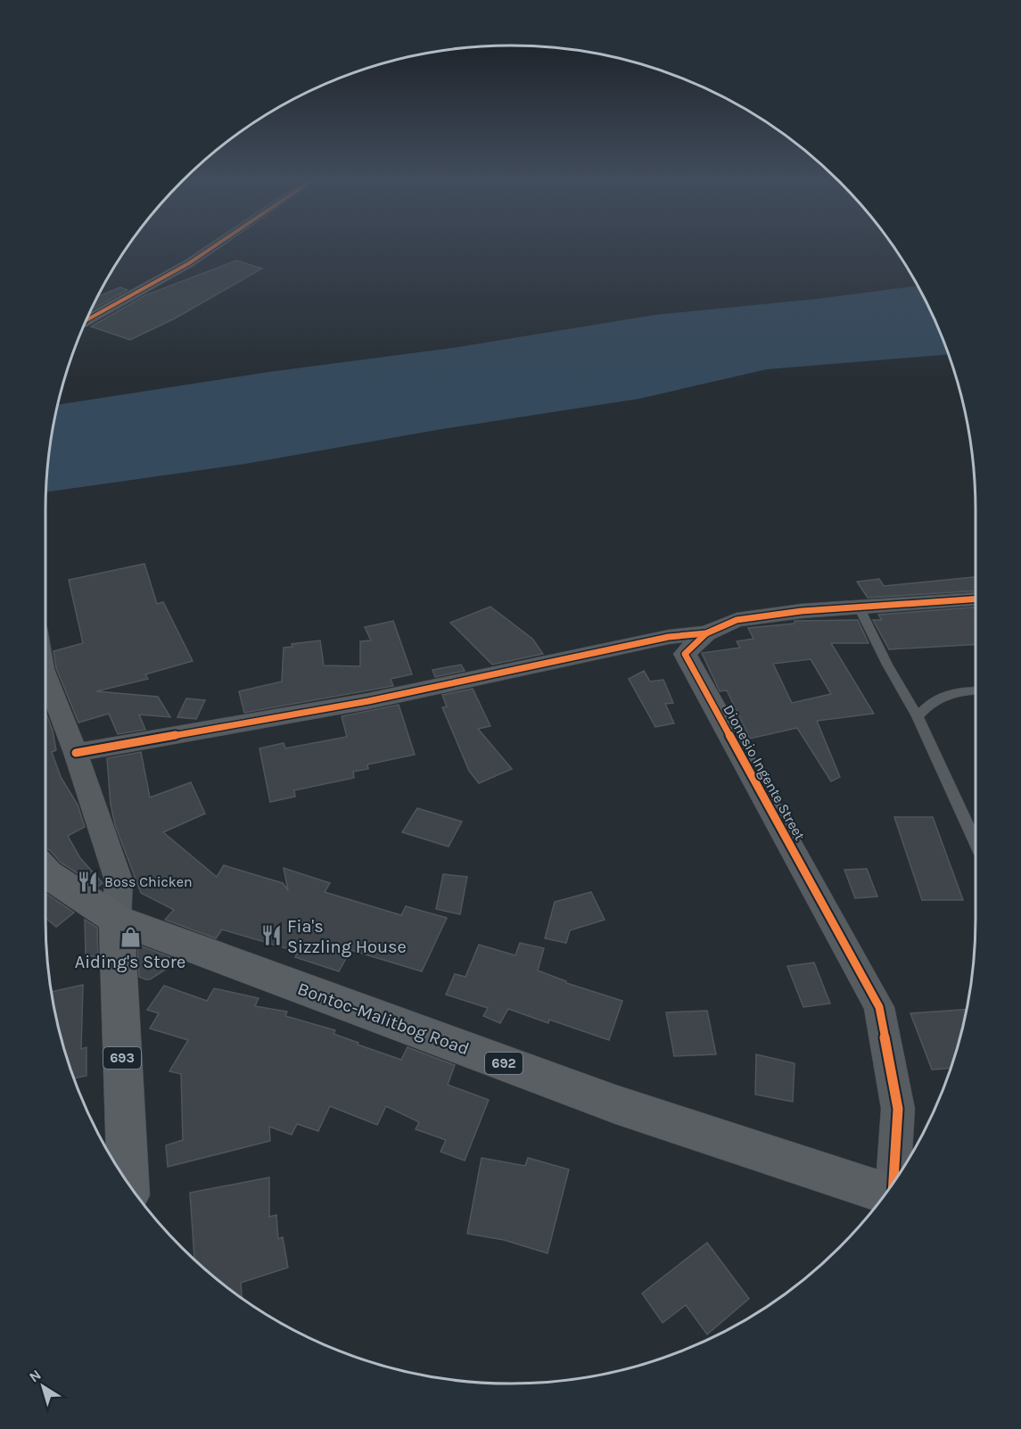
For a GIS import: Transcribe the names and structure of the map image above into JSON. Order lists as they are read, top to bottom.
{
  "streets": {
    "main road": ["Bontoc-Malitbog Road", "693", "692"],
    "street": ["Dionesio Ingente Street"]
  },
  "crossings": [
    ["Bontoc-Malitbog Road", "693"],
    ["Bontoc-Malitbog Road", "692"],
    ["693", "692"]
  ],
  "places": {
    "restaurant": ["Boss Chicken", "Fia's Sizzling House"],
    "shop": ["Aiding's Store"]
  },
  "north": "top left"
}
